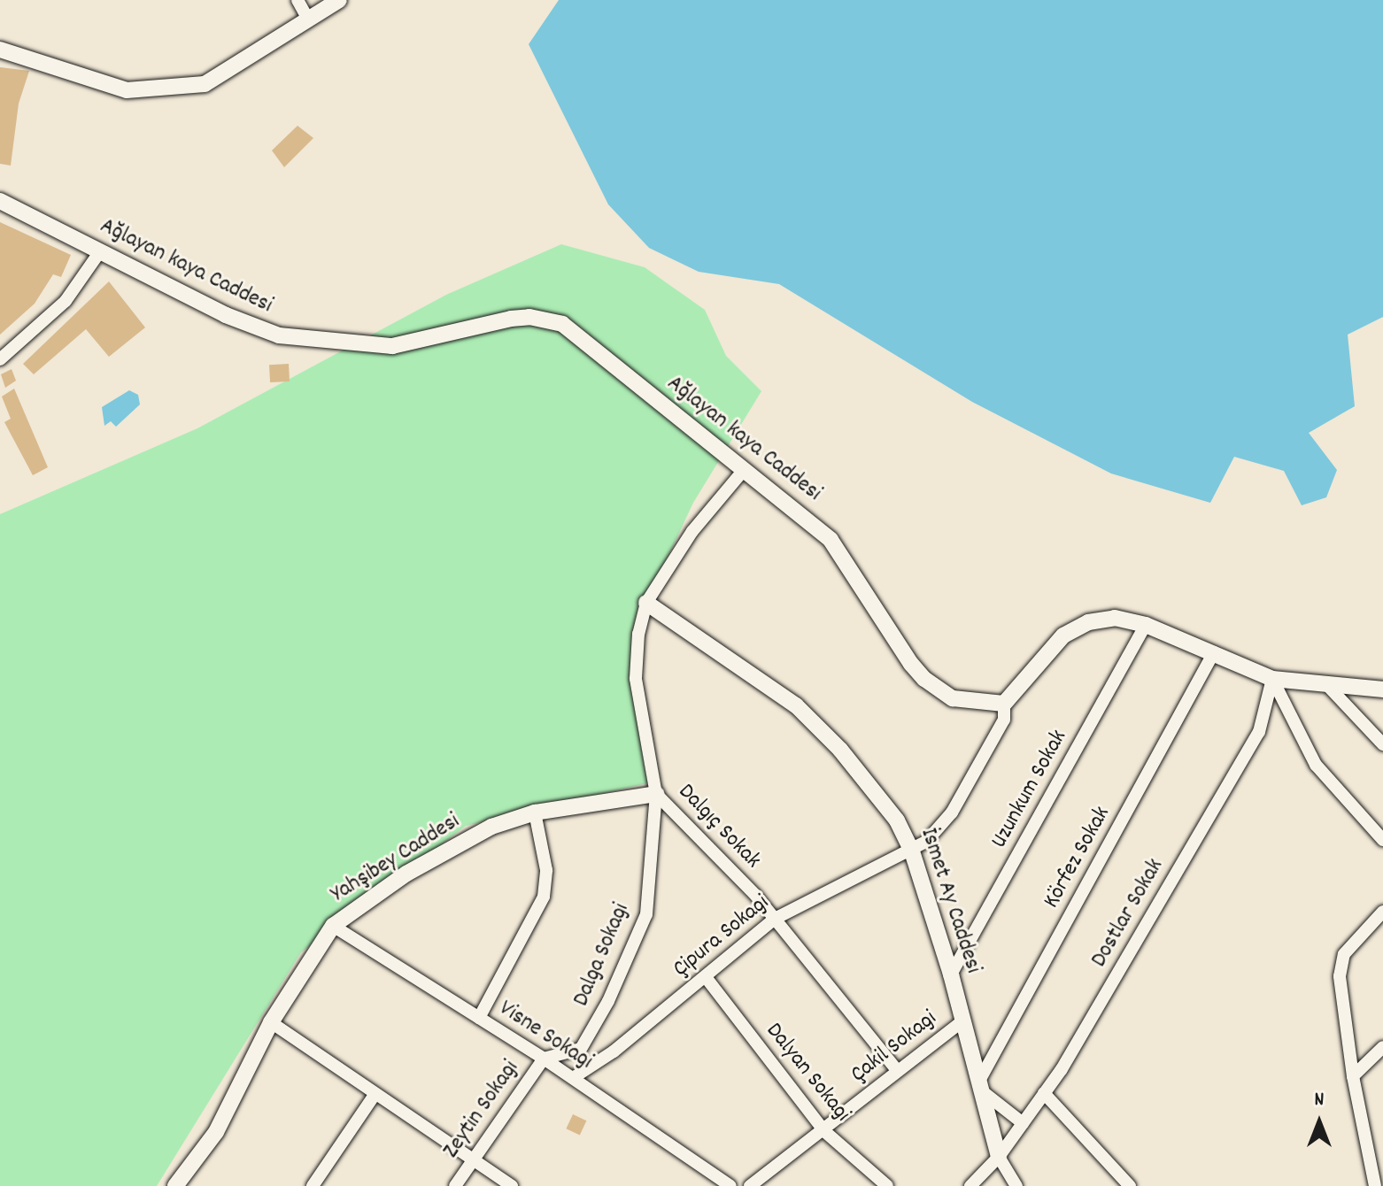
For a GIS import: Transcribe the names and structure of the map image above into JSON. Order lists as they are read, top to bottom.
{
  "streets": {
    "street": [
      "Ağlayan kaya Caddesi",
      "Uzunkum Sokak",
      "Dalgıç Sokak",
      "Körfez Sokak",
      "Yahşibey Caddesi",
      "İsmet Ay Caddesi",
      "Dostlar Sokak",
      "Çipura Sokagi",
      "Dalga Sokagi",
      "Visne Sokagi",
      "Çakil Sokagi",
      "Dalyan Sokagi",
      "Zeytin Sokagi"
    ]
  },
  "crossings": [
    ["Ağlayan kaya Caddesi", "Dalgıç Sokak"],
    ["Ağlayan kaya Caddesi", "Çipura Sokagi"],
    ["Uzunkum Sokak", "İsmet Ay Caddesi"],
    ["Dalgıç Sokak", "Yahşibey Caddesi"],
    ["Dalgıç Sokak", "İsmet Ay Caddesi"],
    ["Dalgıç Sokak", "Çipura Sokagi"],
    ["Dalgıç Sokak", "Dalga Sokagi"],
    ["Dalgıç Sokak", "Çakil Sokagi"],
    ["Körfez Sokak", "İsmet Ay Caddesi"],
    ["Yahşibey Caddesi", "Dalga Sokagi"],
    ["Yahşibey Caddesi", "Visne Sokagi"],
    ["İsmet Ay Caddesi", "Dostlar Sokak"],
    ["İsmet Ay Caddesi", "Çipura Sokagi"],
    ["İsmet Ay Caddesi", "Çakil Sokagi"],
    ["Çipura Sokagi", "Visne Sokagi"],
    ["Çipura Sokagi", "Dalyan Sokagi"],
    ["Dalga Sokagi", "Visne Sokagi"],
    ["Dalga Sokagi", "Zeytin Sokagi"],
    ["Visne Sokagi", "Zeytin Sokagi"],
    ["Çakil Sokagi", "Dalyan Sokagi"]
  ],
  "north": "top"
}
